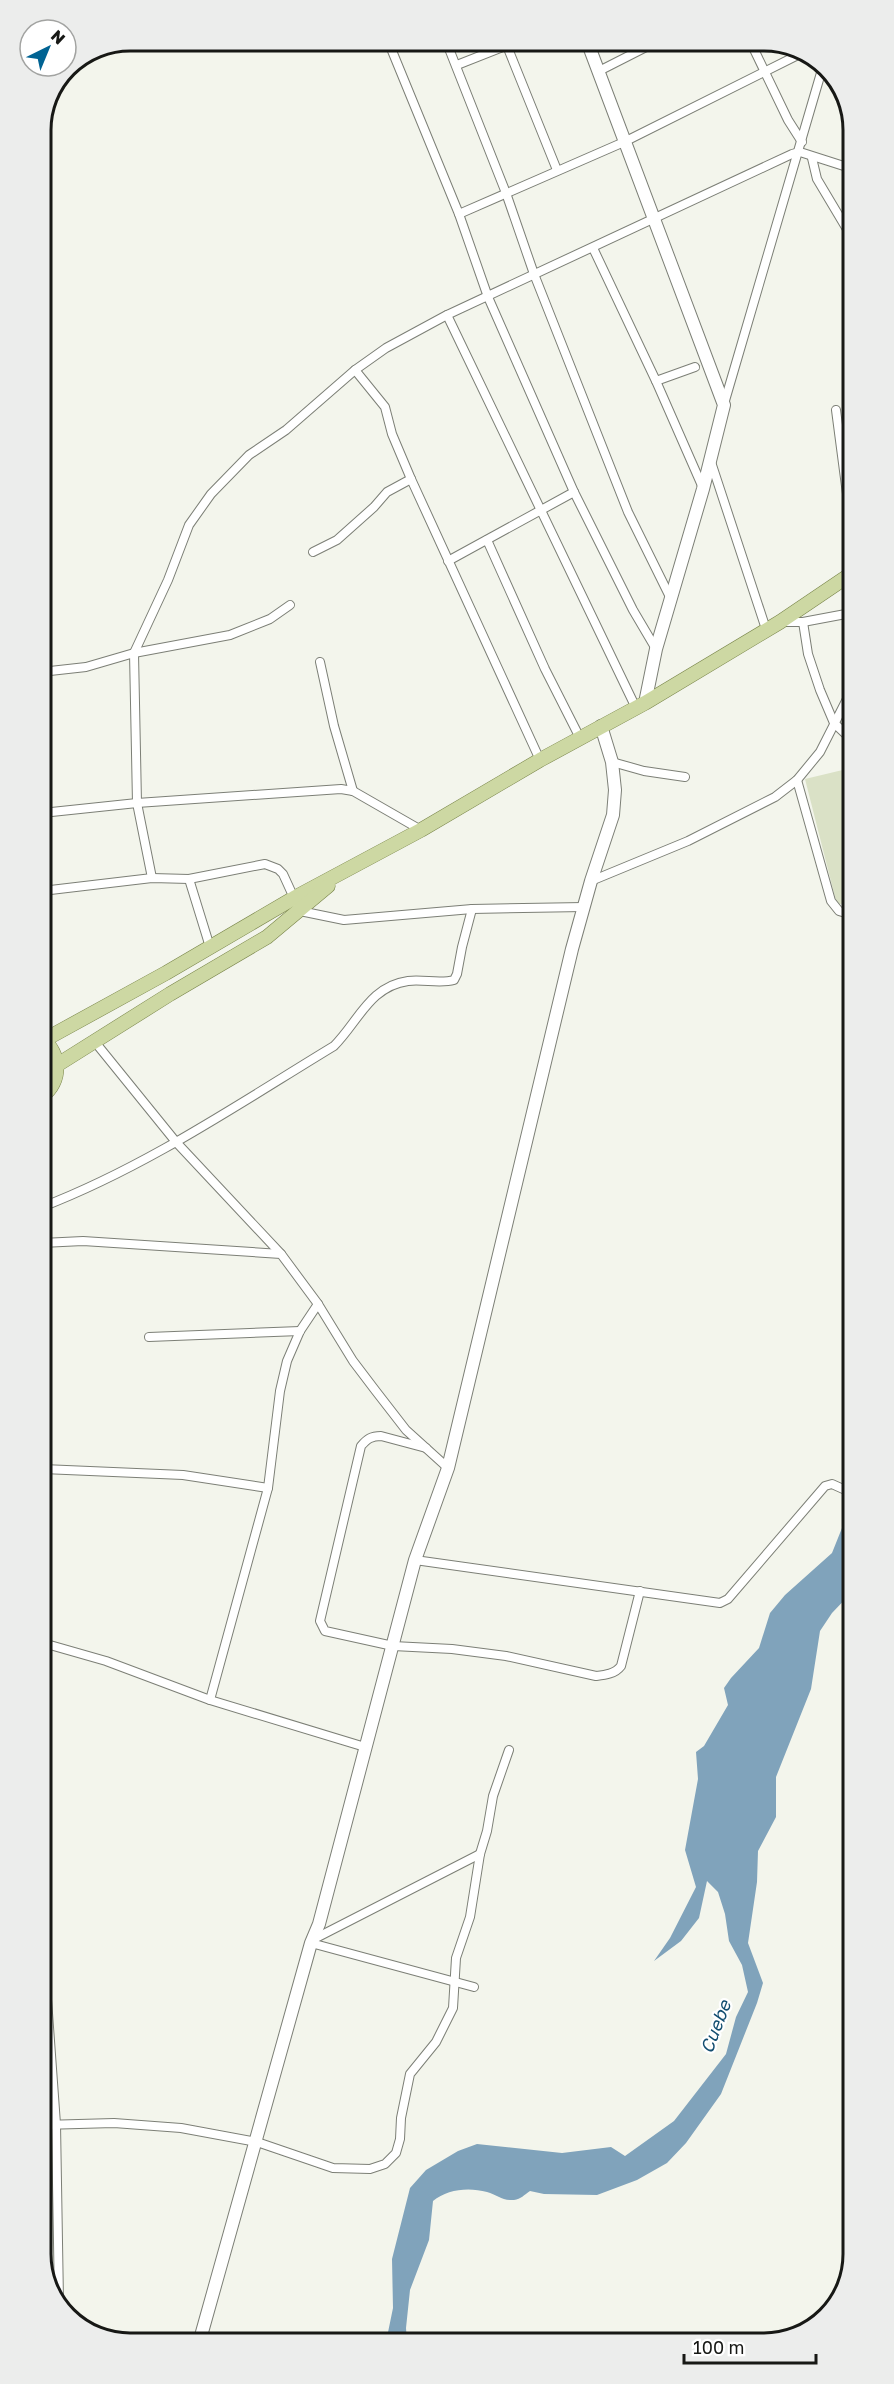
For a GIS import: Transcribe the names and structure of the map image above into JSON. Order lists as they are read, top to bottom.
{
  "water": ["Cuebe"],
  "scale_bar": "100 m",
  "north": "top right"
}
